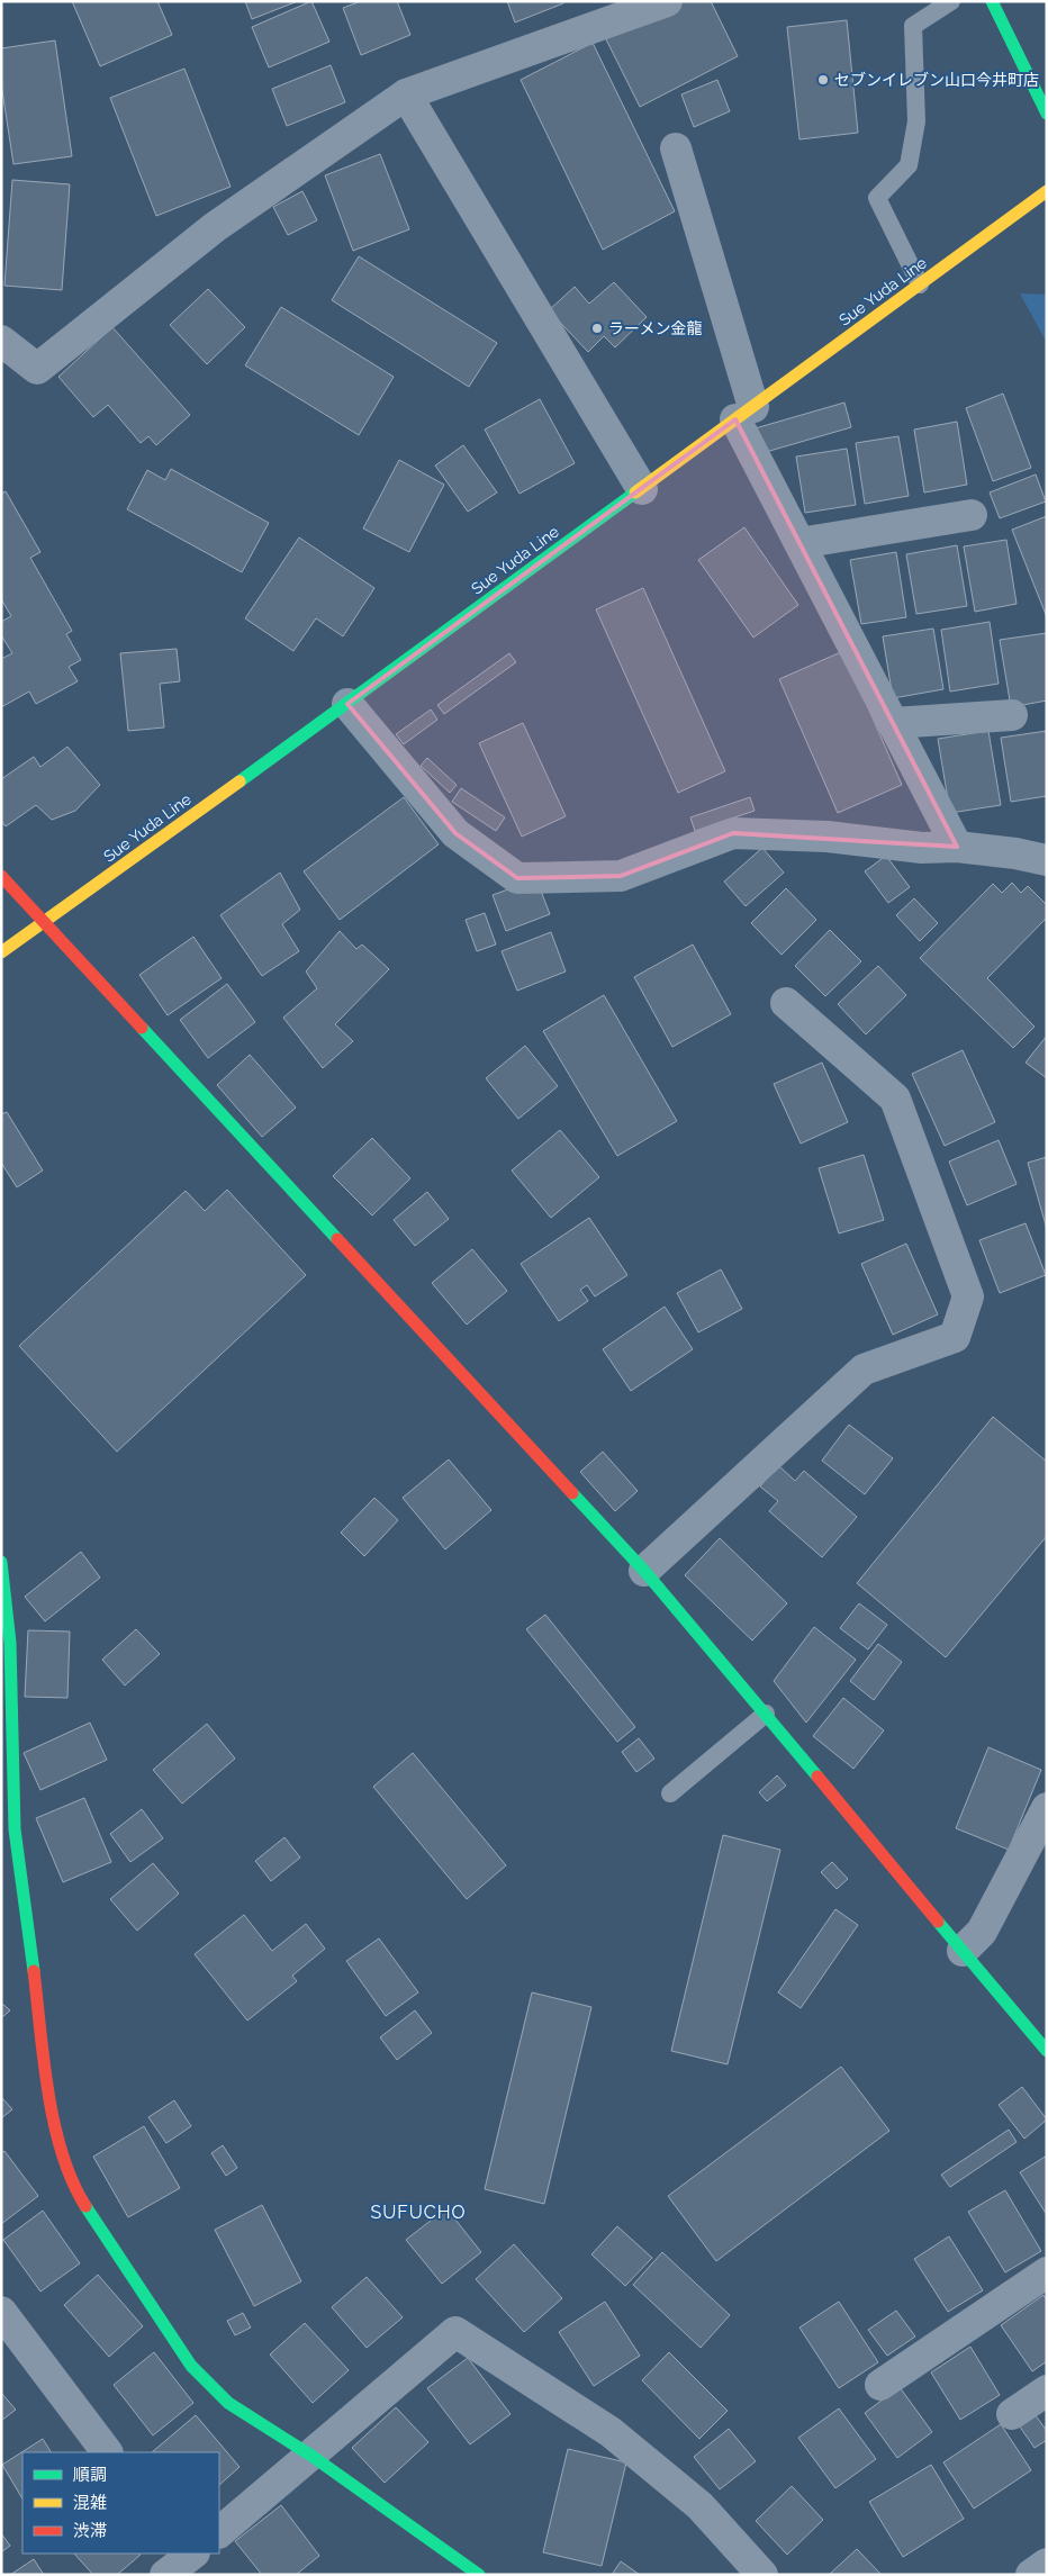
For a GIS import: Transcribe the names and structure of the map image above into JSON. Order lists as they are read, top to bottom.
{
  "streets": {
    "street": ["Sue Yuda Line"]
  },
  "districts": ["SUFUCHO"],
  "places": ["セブンイレブン山口今井町店", "ラーメン金龍"],
  "legend": ["順調", "混雑", "渋滞"]
}
